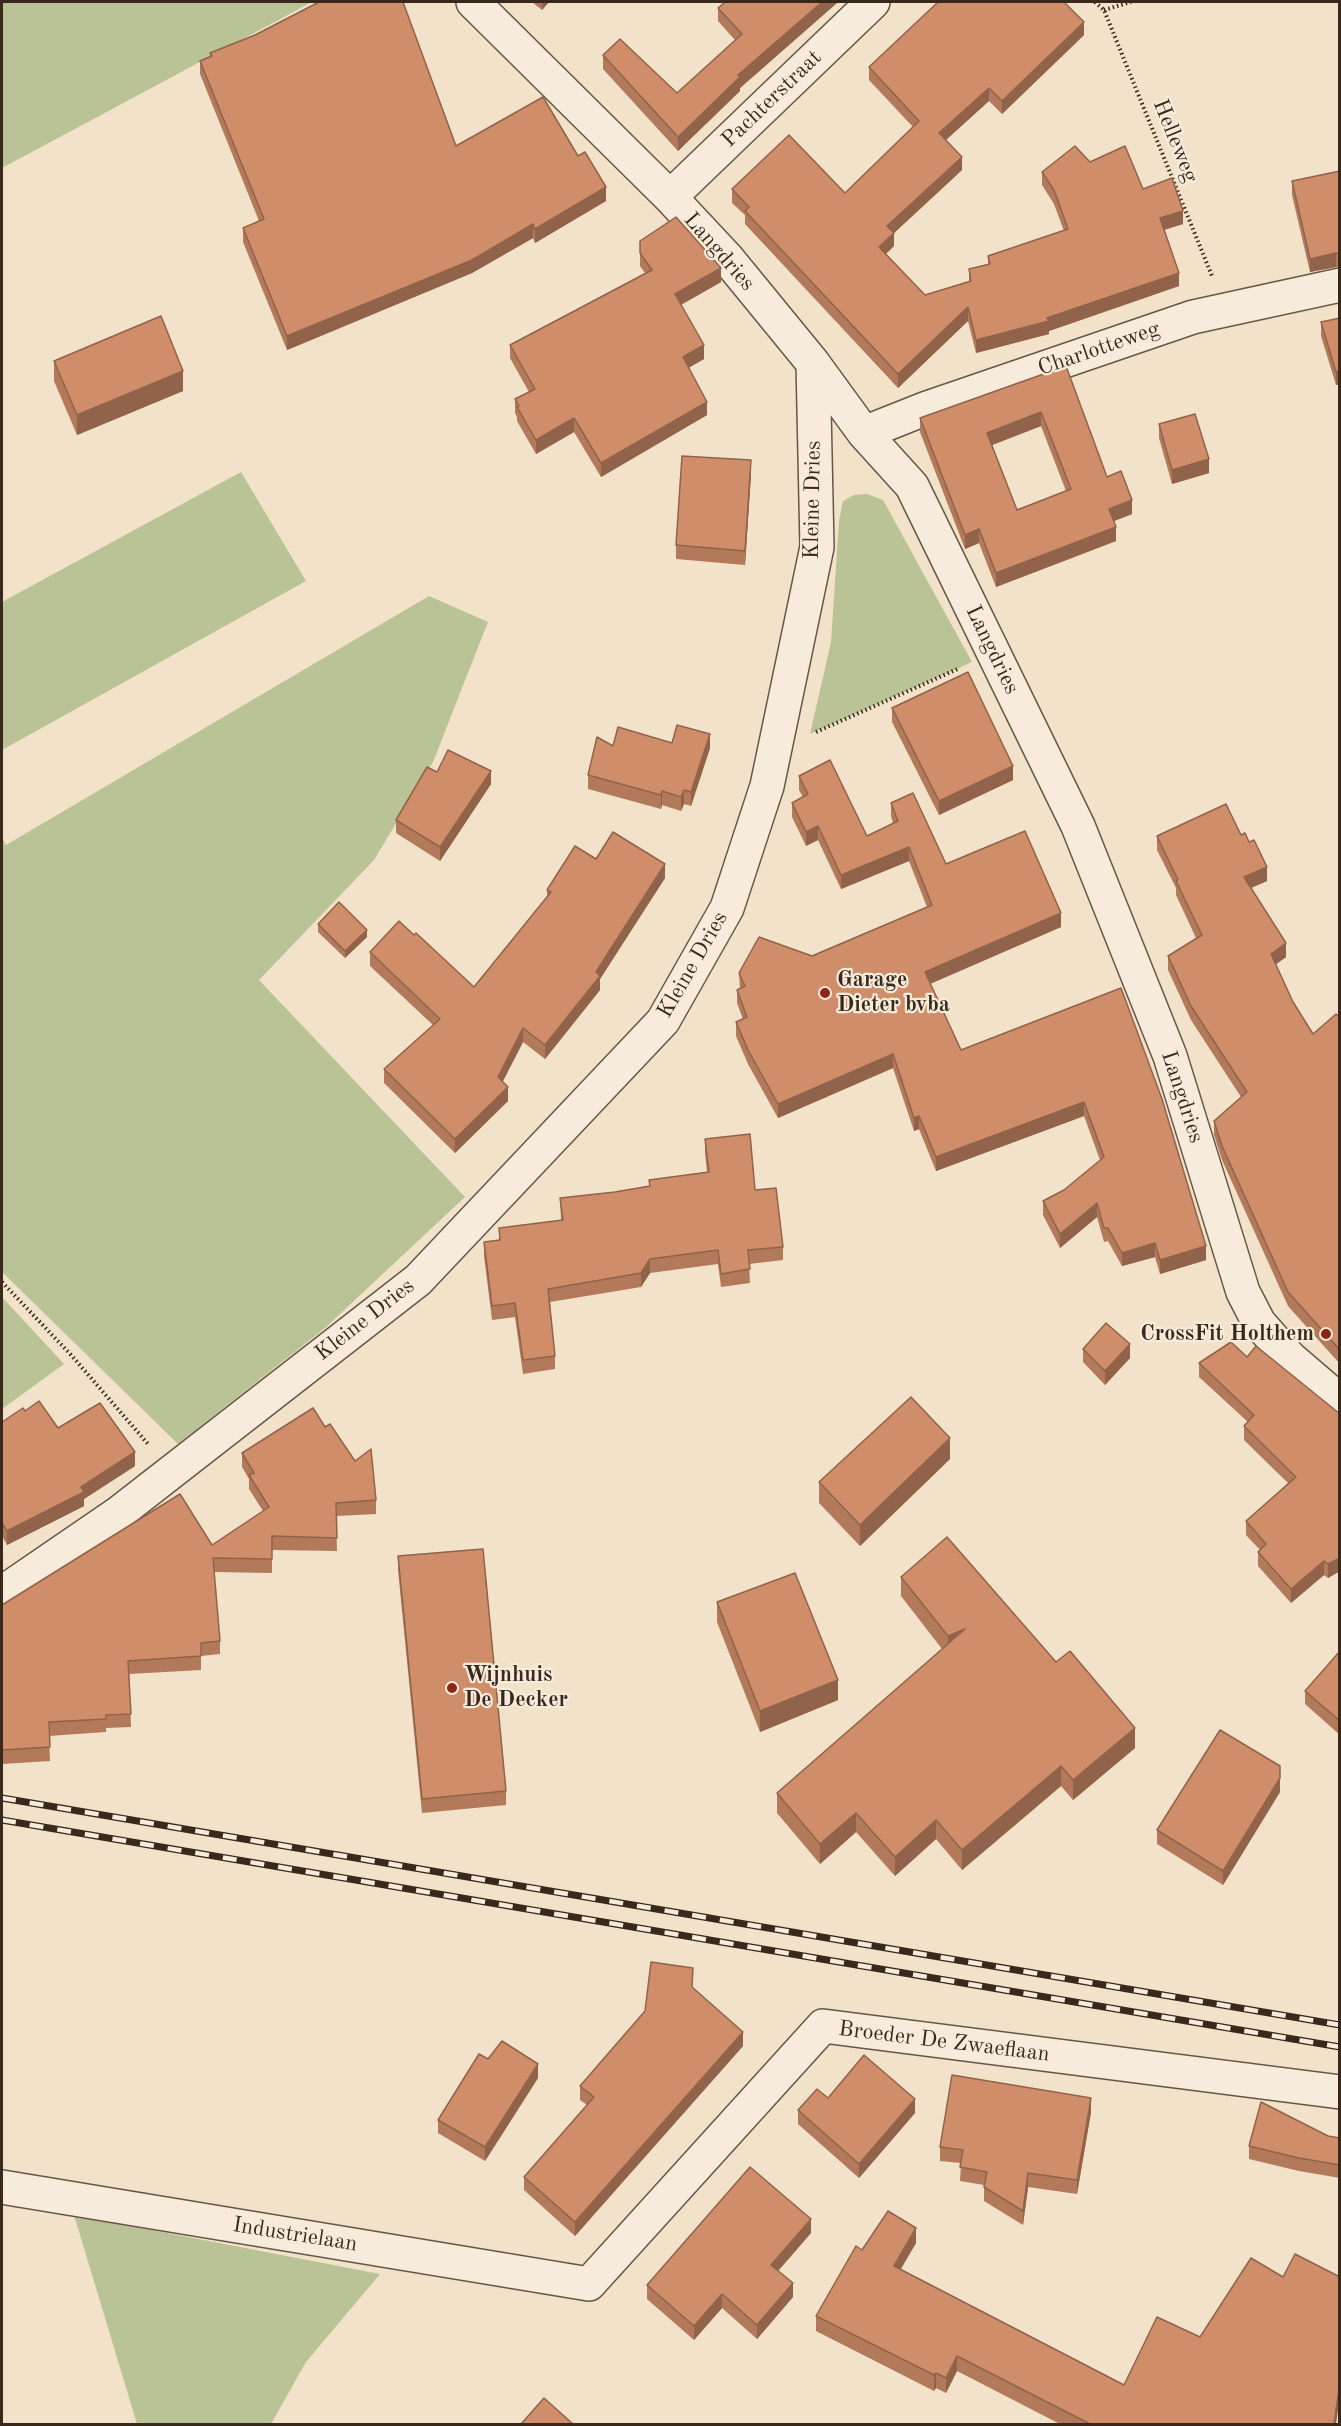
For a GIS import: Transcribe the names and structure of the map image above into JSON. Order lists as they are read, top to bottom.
{
  "streets": {
    "street": [
      "Pachterstraat",
      "Langdries",
      "Charlotteweg",
      "Kleine Dries",
      "Broeder De Zwaeflaan",
      "Industrielaan"
    ],
    "path": ["Helleweg"]
  },
  "crossings": [
    ["Pachterstraat", "Langdries"],
    ["Helleweg", "Charlotteweg"],
    ["Langdries", "Charlotteweg"],
    ["Langdries", "Kleine Dries"],
    ["Broeder De Zwaeflaan", "Industrielaan"]
  ],
  "places": ["Garage Dieter bvba", "CrossFit Holthem", "Wijnhuis De Decker"]
}
